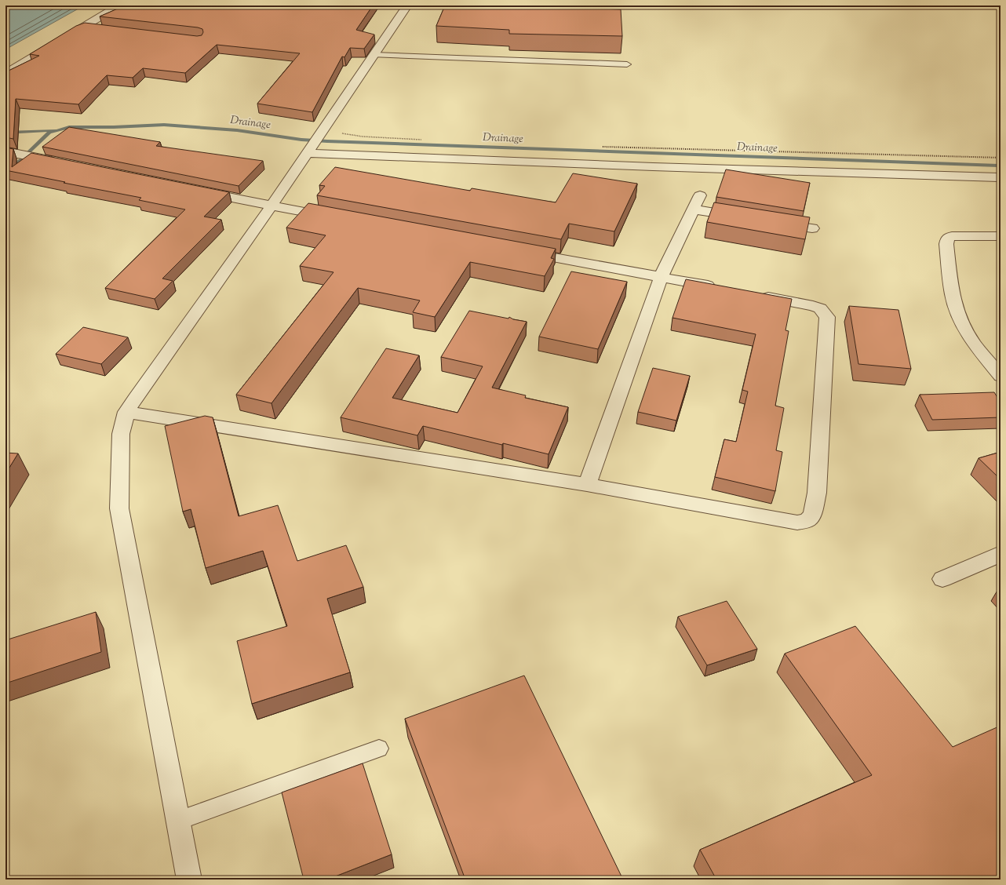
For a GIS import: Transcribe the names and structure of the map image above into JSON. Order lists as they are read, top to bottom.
{
  "water": ["Drainage"]
}
